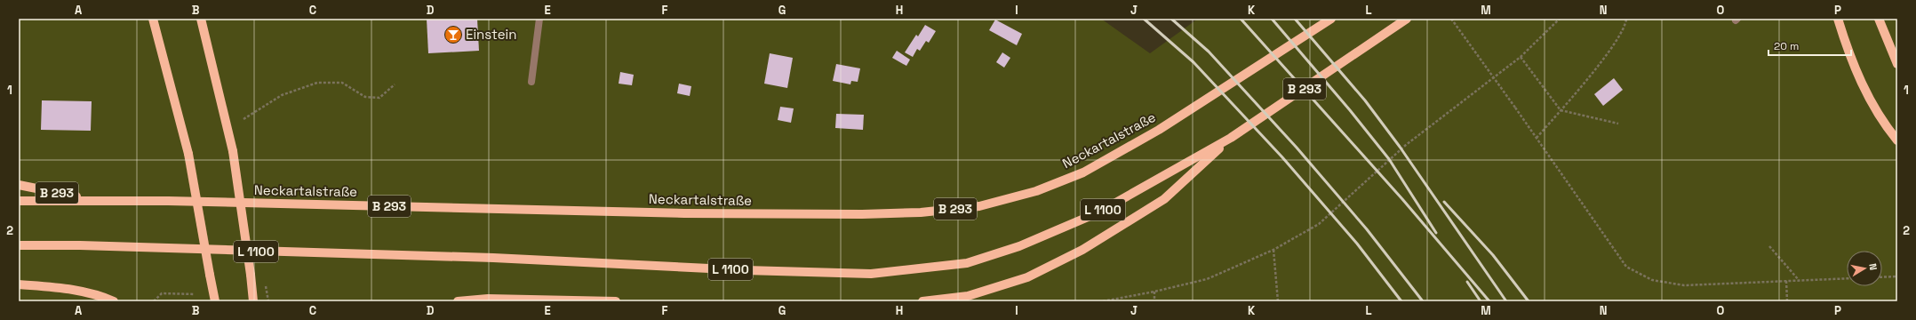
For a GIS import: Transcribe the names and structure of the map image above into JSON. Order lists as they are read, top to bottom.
{
  "streets": {
    "main road": ["B 293", "Neckartalstraße", "L 1100"]
  },
  "crossings": [
    ["B 293", "Neckartalstraße"],
    ["B 293", "L 1100"]
  ],
  "places": {
    "bar": ["Einstein"]
  },
  "scale_bar": "20 m",
  "north": "right",
  "grid": {
    "columns": [
      "A",
      "B",
      "C",
      "D",
      "E",
      "F",
      "G",
      "H",
      "I",
      "J",
      "K",
      "L",
      "M",
      "N",
      "O",
      "P"
    ],
    "rows": ["1", "2"]
  }
}
